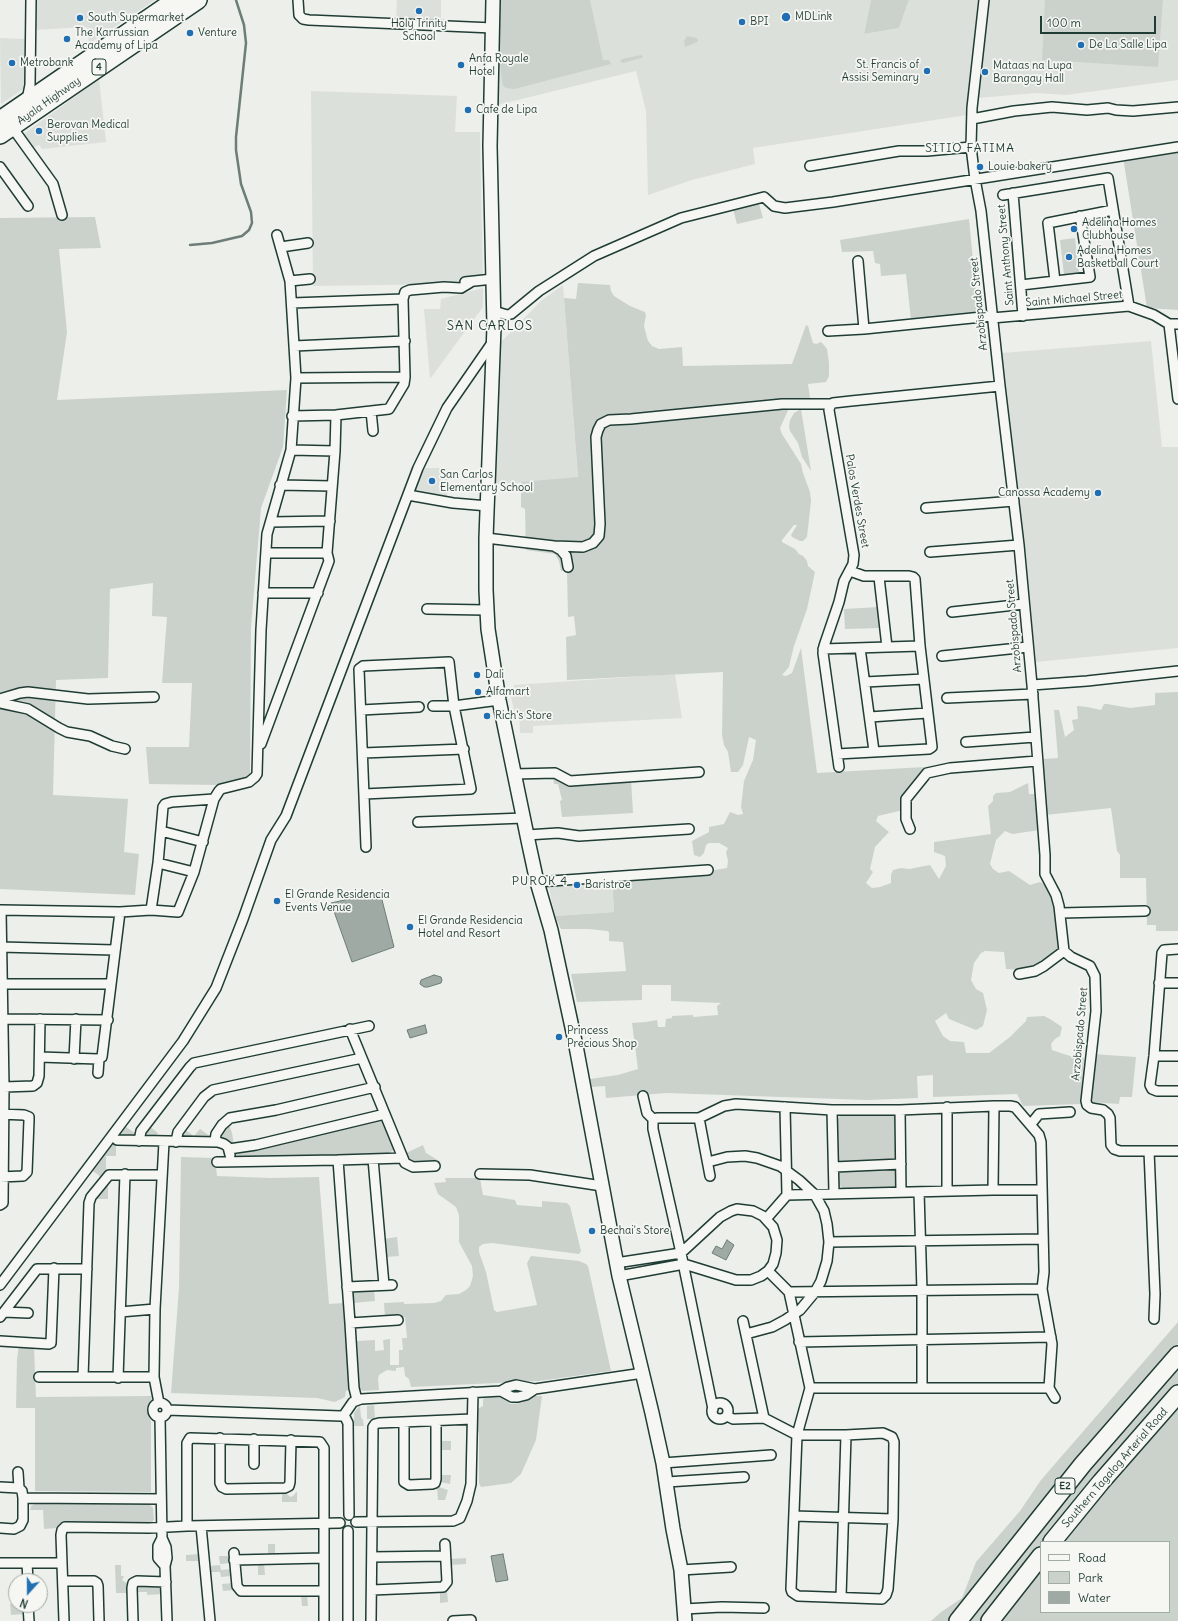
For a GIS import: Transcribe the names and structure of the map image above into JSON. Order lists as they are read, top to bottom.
{
  "streets": {
    "highway": [
      "4",
      "Ayala Highway",
      "Southern Tagalog Arterial Road",
      "E2"
    ],
    "street": [
      "Saint Anthony Street",
      "Saint Michael Street",
      "Arzobispado Street",
      "Palos Verdes Street"
    ]
  },
  "crossings": [
    ["Saint Anthony Street", "Saint Michael Street"],
    ["Saint Michael Street", "Arzobispado Street"]
  ],
  "districts": ["SITIO FATIMA", "SAN CARLOS", "PUROK 4"],
  "places": [
    "Holy Trinity School",
    "MDLink",
    "South Supermarket",
    "BPI",
    "Venture",
    "The Karrussian Academy of Lipa",
    "De La Salle Lipa",
    "Metrobank",
    "Anfa Royale Hotel",
    "St. Francis of Assisi Seminary",
    "Mataas na Lupa Barangay Hall",
    "Cafe de Lipa",
    "Berovan Medical Supplies",
    "Louie bakery",
    "Adelina Homes Clubhouse",
    "Adelina Homes Basketball Court",
    "San Carlos Elementary School",
    "Canossa Academy",
    "Dali",
    "Alfamart",
    "Rich's Store",
    "Baristroe",
    "El Grande Residencia Events Venue",
    "El Grande Residencia Hotel and Resort",
    "Princess Precious Shop",
    "Bechai's Store"
  ],
  "legend": ["Road", "Park", "Water"],
  "scale_bar": "100 m",
  "north": "bottom"
}
